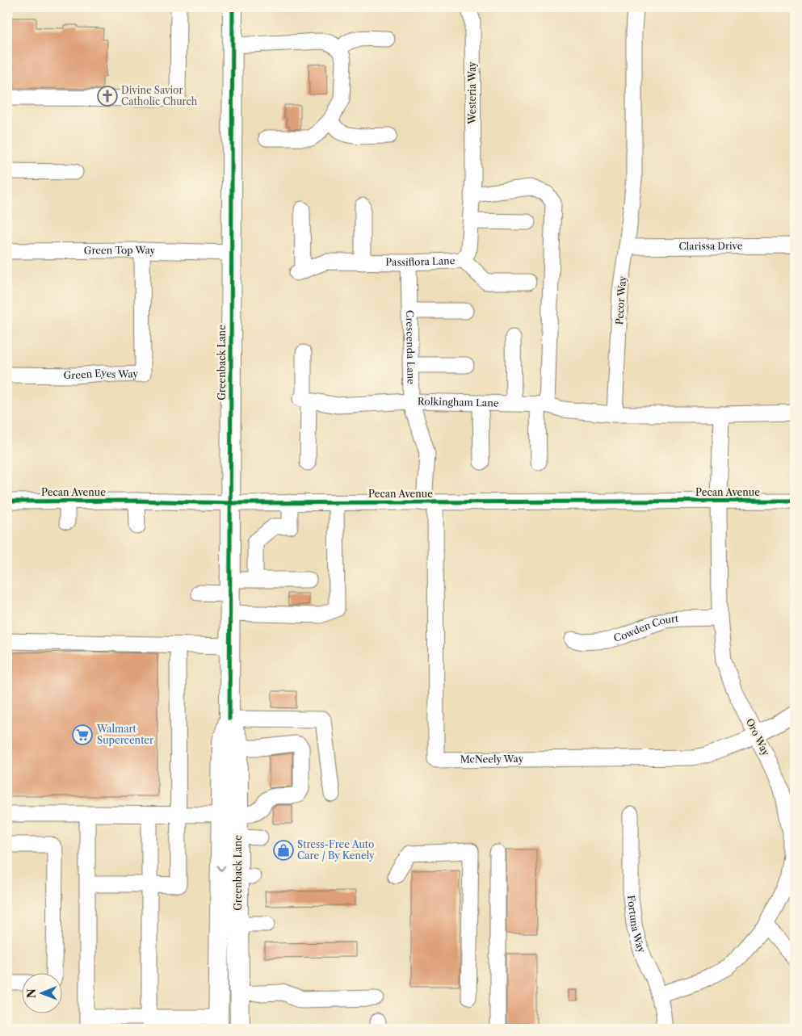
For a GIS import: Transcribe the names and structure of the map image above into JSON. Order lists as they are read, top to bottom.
{
  "streets": {
    "main road": ["Greenback Lane"],
    "street": [
      "Westeria Way",
      "Clarissa Drive",
      "Green Top Way",
      "Passiflora Lane",
      "Pecor Way",
      "Crescenda Lane",
      "Green Eyes Way",
      "Rolkingham Lane",
      "Pecan Avenue",
      "Cowden Court",
      "Oro Way",
      "McNeely Way",
      "Fortuna Way"
    ]
  },
  "crossings": [
    ["Westeria Way", "Passiflora Lane"],
    ["Clarissa Drive", "Pecor Way"],
    ["Green Top Way", "Greenback Lane"],
    ["Green Top Way", "Green Eyes Way"],
    ["Passiflora Lane", "Crescenda Lane"],
    ["Pecor Way", "Rolkingham Lane"],
    ["Crescenda Lane", "Rolkingham Lane"],
    ["Crescenda Lane", "Pecan Avenue"],
    ["Crescenda Lane", "McNeely Way"],
    ["Greenback Lane", "Pecan Avenue"],
    ["Pecan Avenue", "Oro Way"],
    ["Pecan Avenue", "McNeely Way"],
    ["Cowden Court", "Oro Way"],
    ["Oro Way", "McNeely Way"],
    ["Oro Way", "Fortuna Way"]
  ],
  "places": {
    "church": ["Divine Savior Catholic Church"],
    "supermarket": ["Walmart Supercenter"],
    "shop": ["Stress-Free Auto Care / By Kenely"]
  },
  "north": "left"
}
